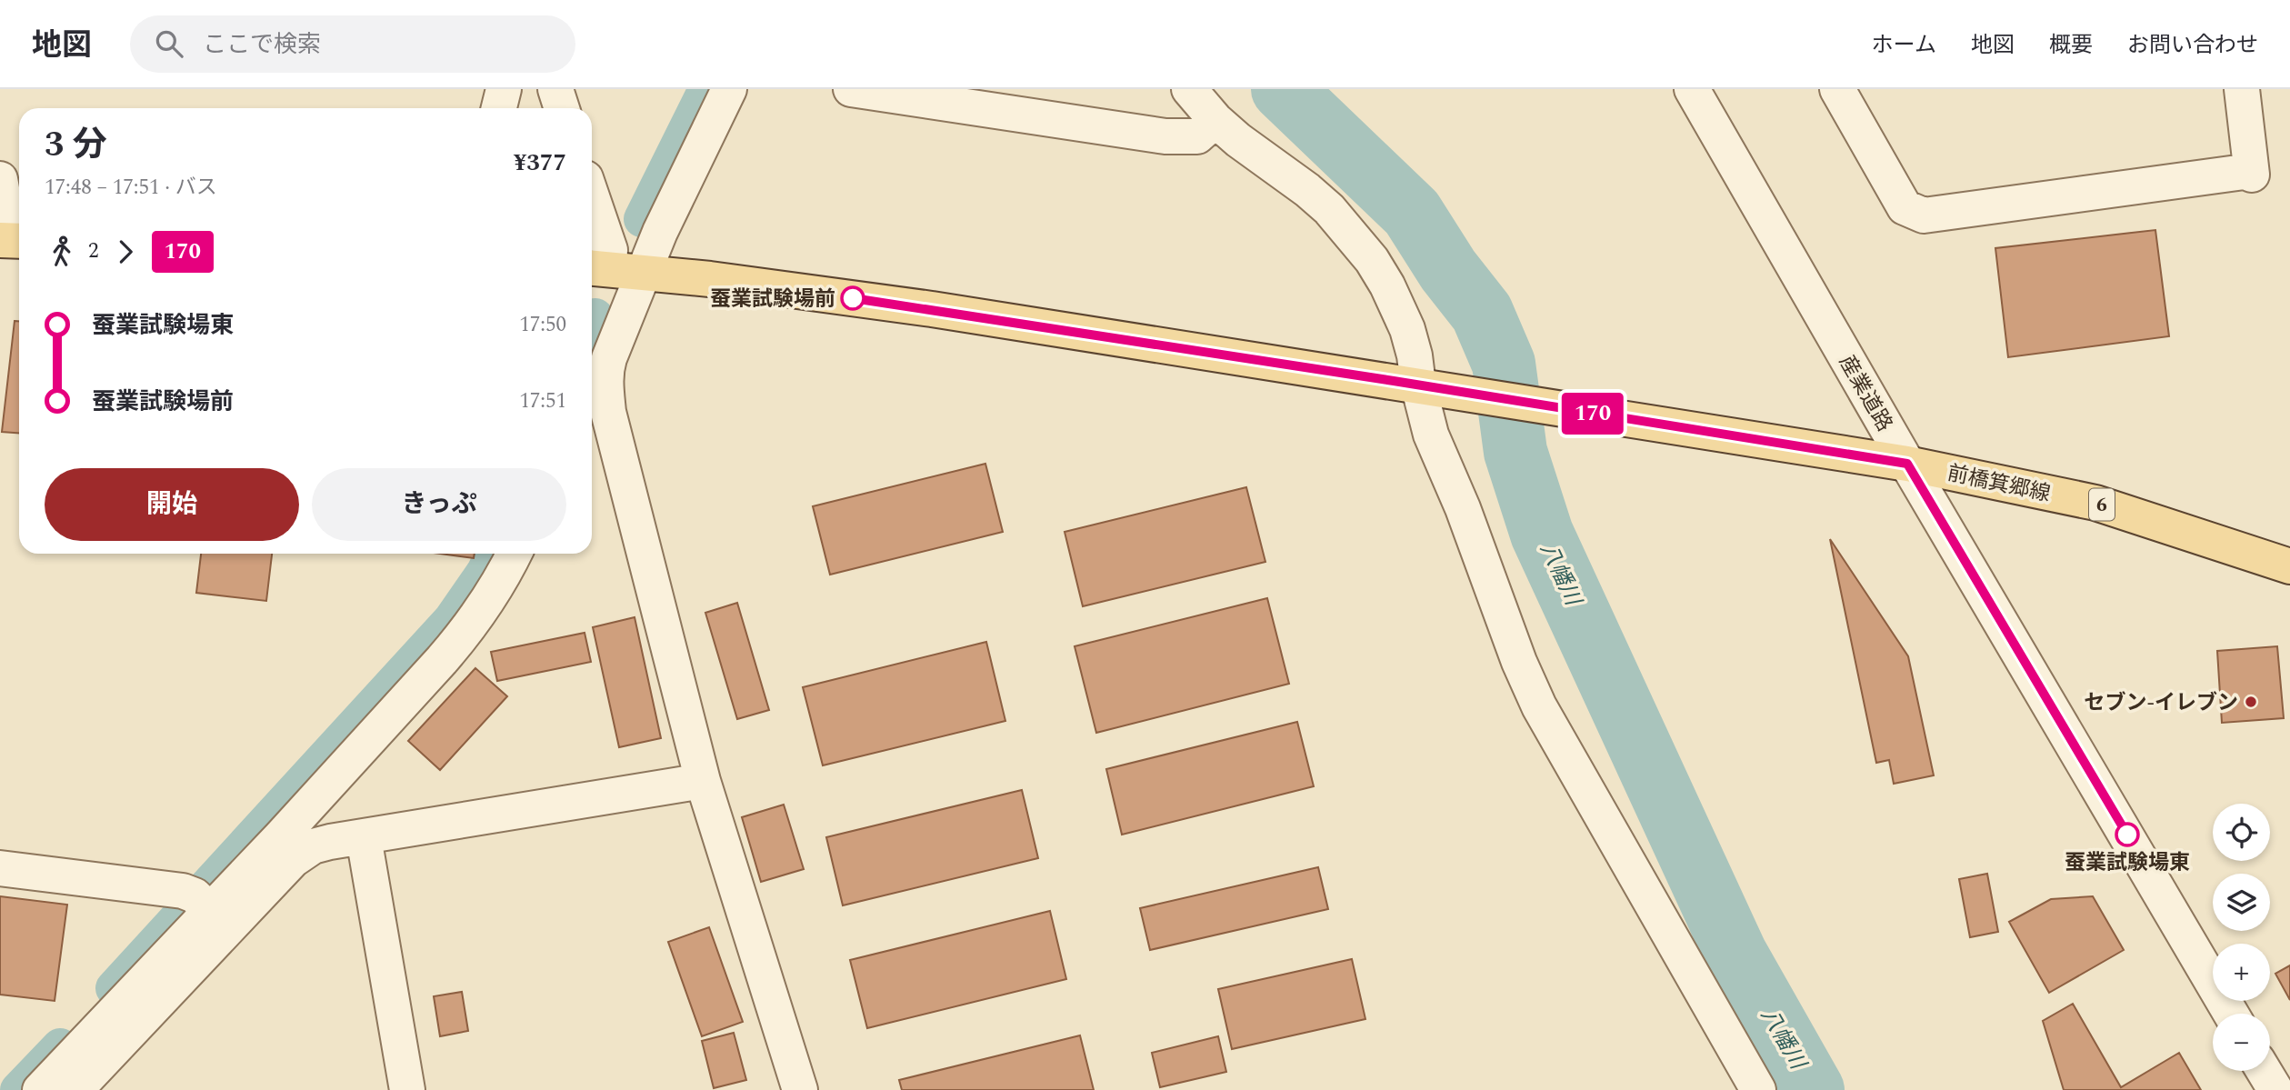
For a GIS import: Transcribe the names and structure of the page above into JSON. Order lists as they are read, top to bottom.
{
  "streets": {
    "main road": ["前橋箕郷線", "6"],
    "street": ["産業道路"]
  },
  "crossings": [
    ["産業道路", "前橋箕郷線"],
    ["前橋箕郷線", "6"]
  ],
  "water": ["八幡川"],
  "places": ["蚕業試験場前", "セブン-イレブン", "蚕業試験場東"],
  "lines": ["bus line 170"],
  "page": {
    "header": "地図",
    "search": "ここで検索",
    "nav": [
      "ホーム",
      "地図",
      "概要",
      "お問い合わせ"
    ],
    "on_map": "170",
    "heading": ["3 分", "17:48 – 17:51 · バス", "¥377"],
    "legs": ["2", "170"],
    "list": [
      {
        "name": "蚕業試験場東",
        "value": "17:50"
      },
      {
        "name": "蚕業試験場前",
        "value": "17:51"
      }
    ],
    "buttons": ["開始", "きっぷ"],
    "map_buttons": ["+", "−"]
  }
}
